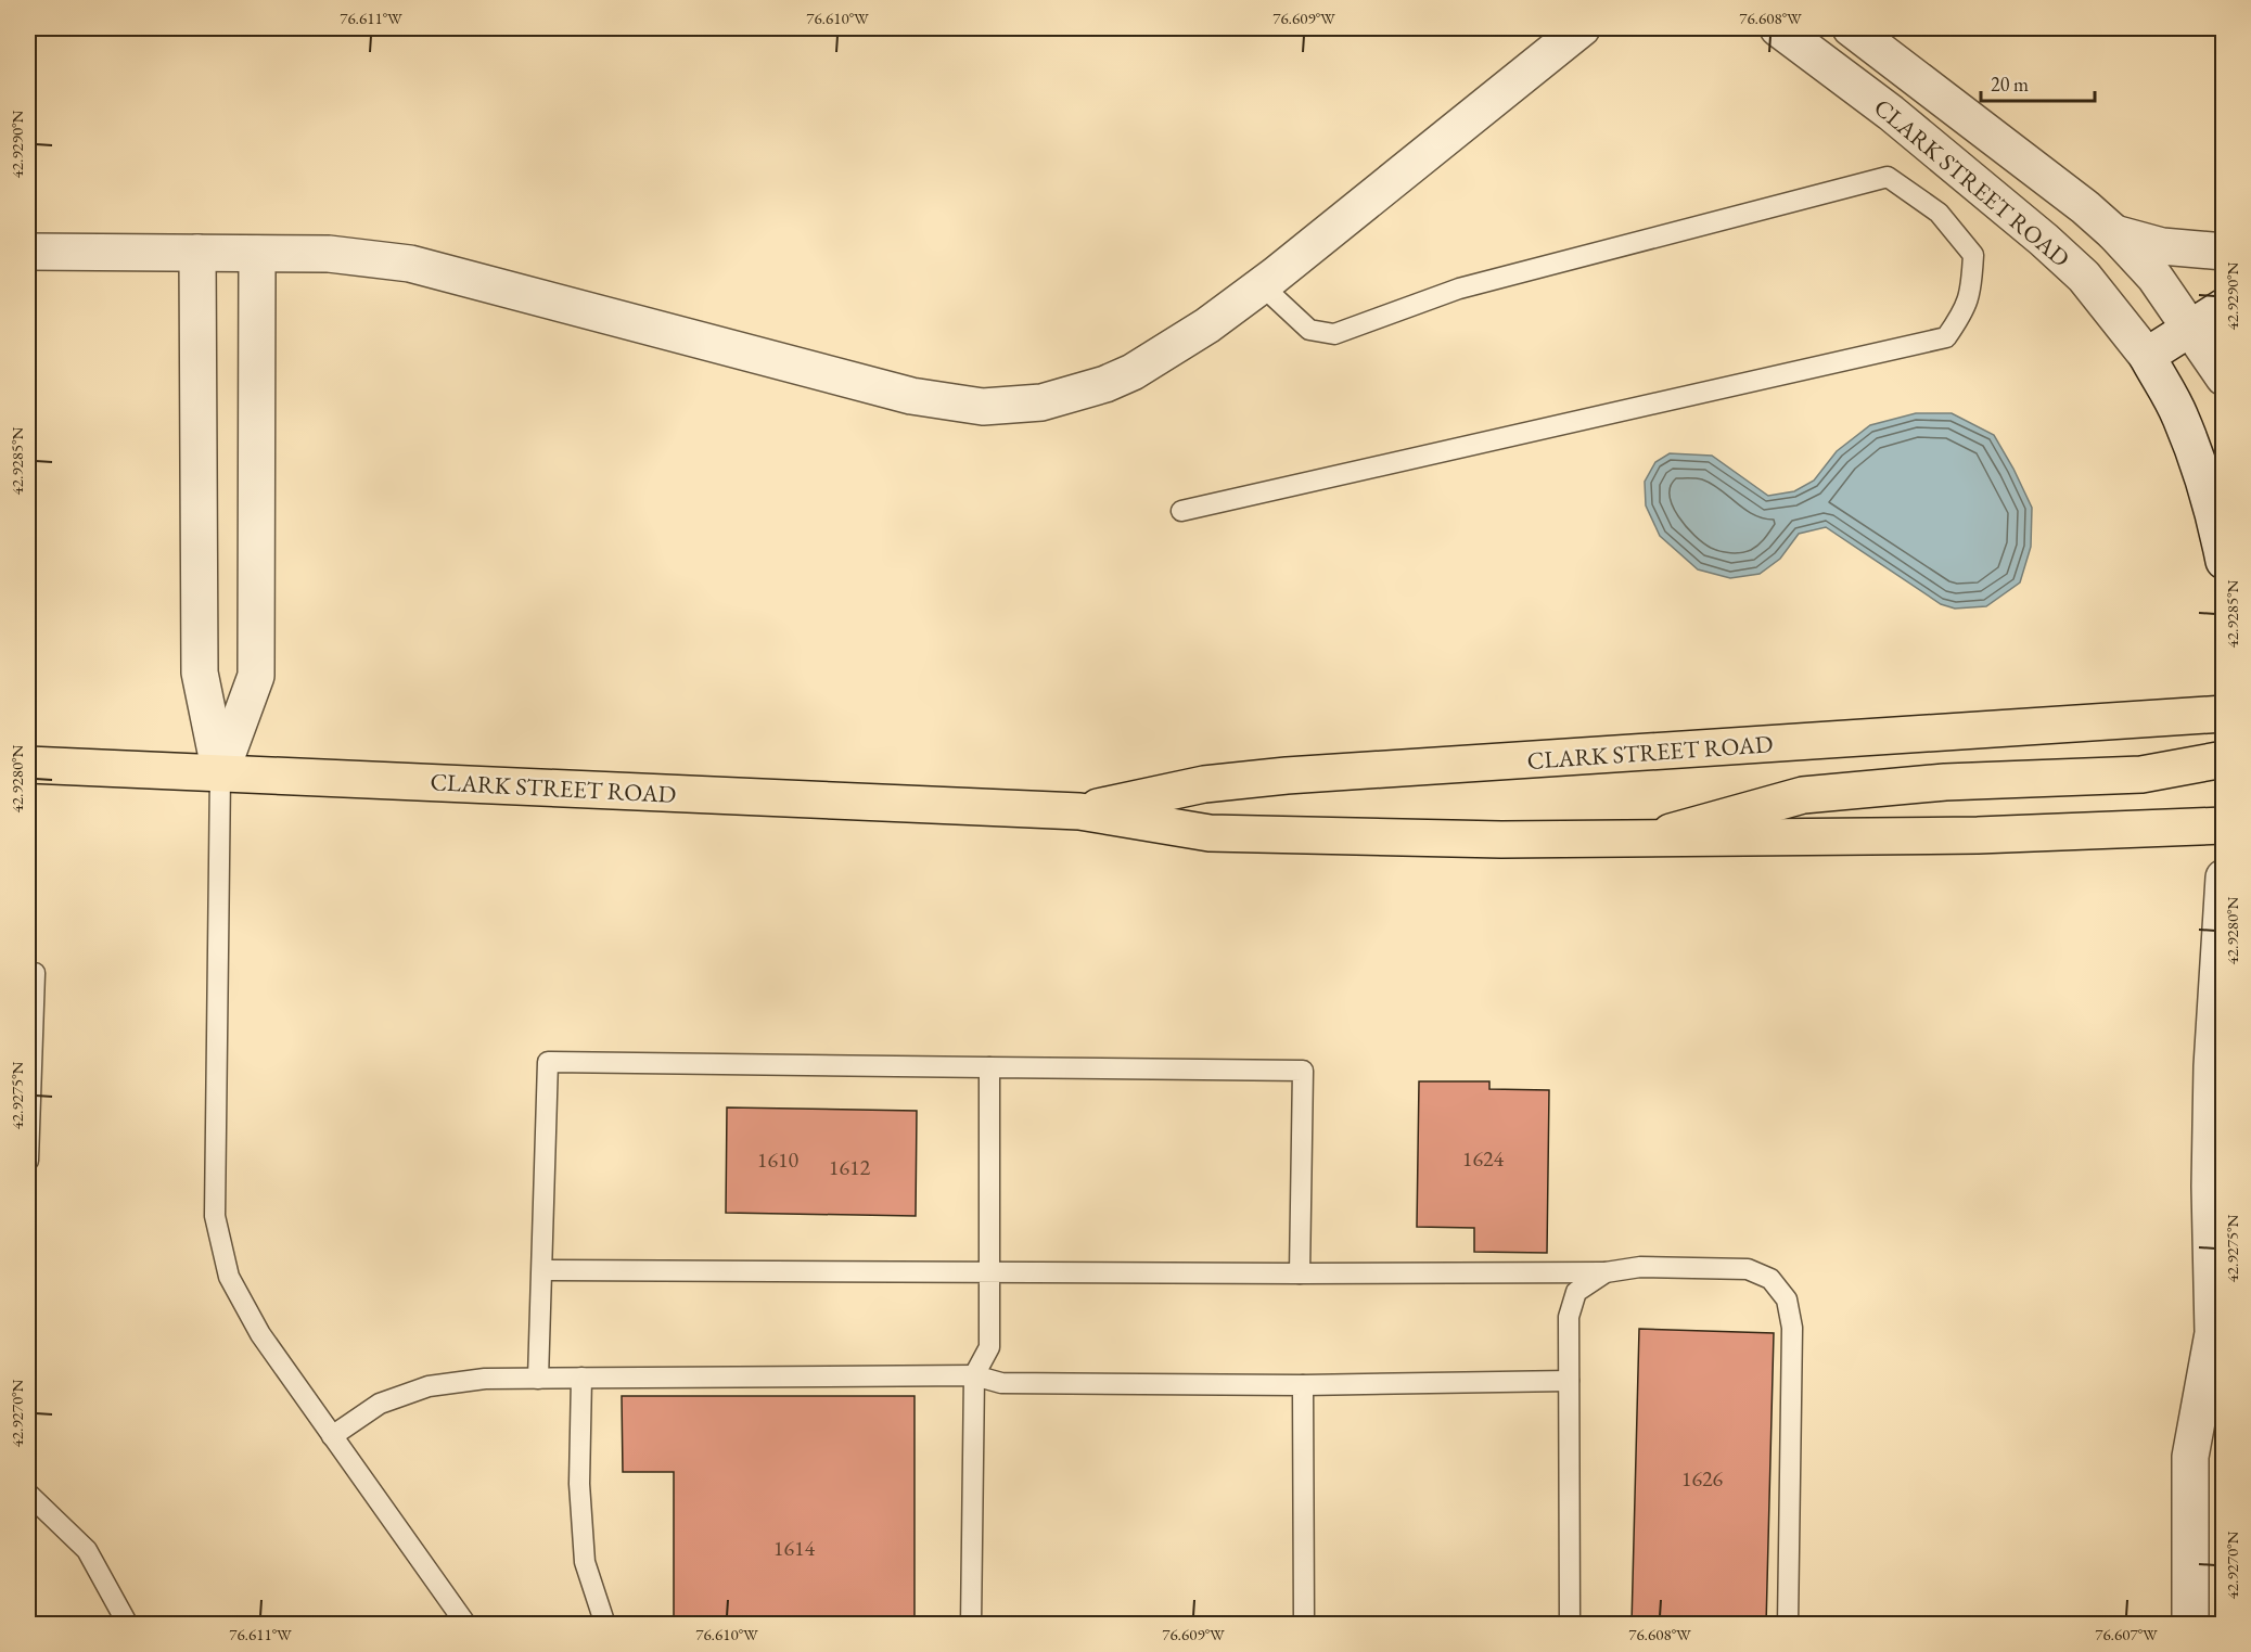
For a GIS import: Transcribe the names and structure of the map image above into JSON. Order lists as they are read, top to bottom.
{
  "streets": {
    "main road": ["CLARK STREET ROAD"]
  },
  "house_numbers": [
    "1624",
    "1610",
    "1612",
    "1626",
    "1614"
  ],
  "scale_bar": "20 m",
  "coordinates": [
    "76.611°W",
    "76.610°W",
    "76.609°W",
    "76.608°W",
    "42.9290°N",
    "42.9285°N",
    "42.9280°N",
    "42.9275°N",
    "42.9270°N",
    "76.607°W"
  ]
}
